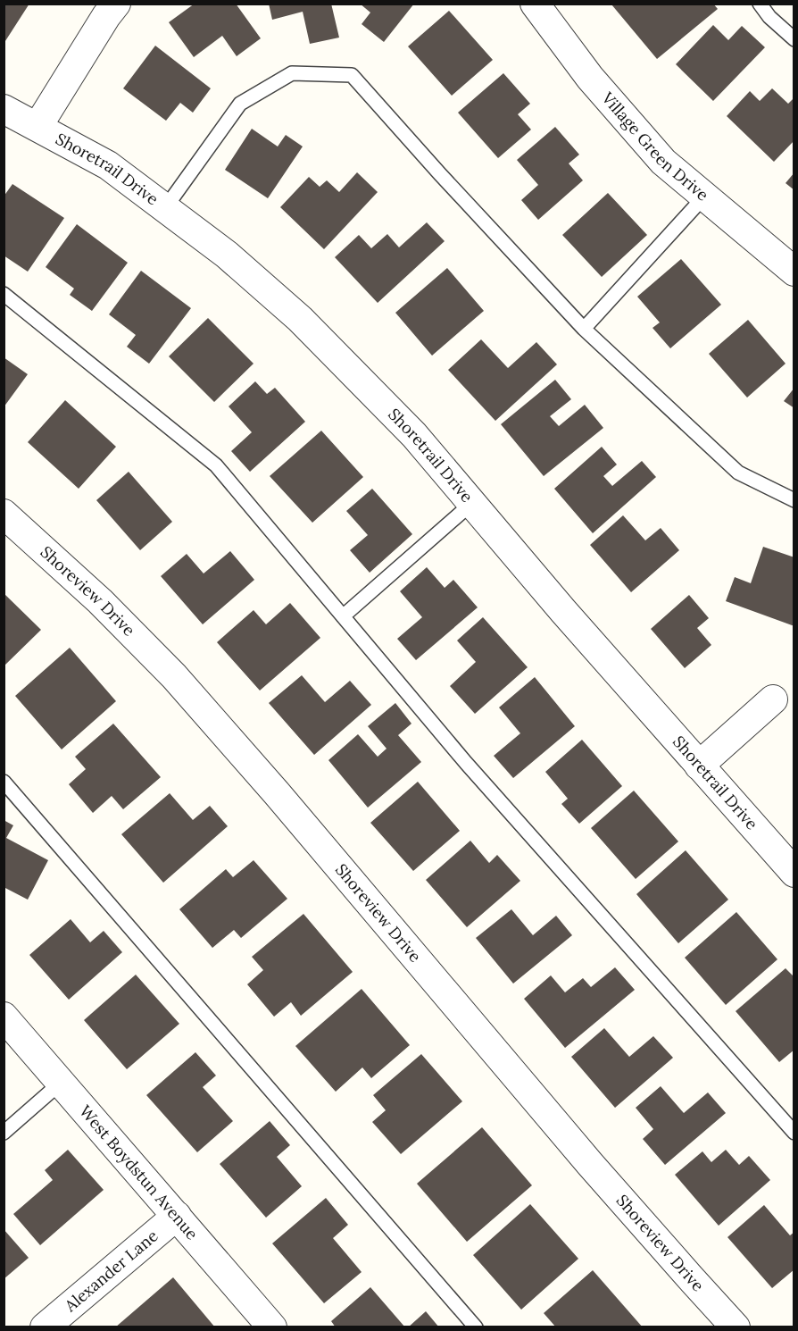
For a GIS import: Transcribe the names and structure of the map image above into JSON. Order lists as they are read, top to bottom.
{
  "streets": {
    "street": [
      "Village Green Drive",
      "Shoretrail Drive",
      "Shoreview Drive",
      "West Boydstun Avenue",
      "Alexander Lane"
    ]
  },
  "crossings": [
    ["West Boydstun Avenue", "Alexander Lane"]
  ]
}
